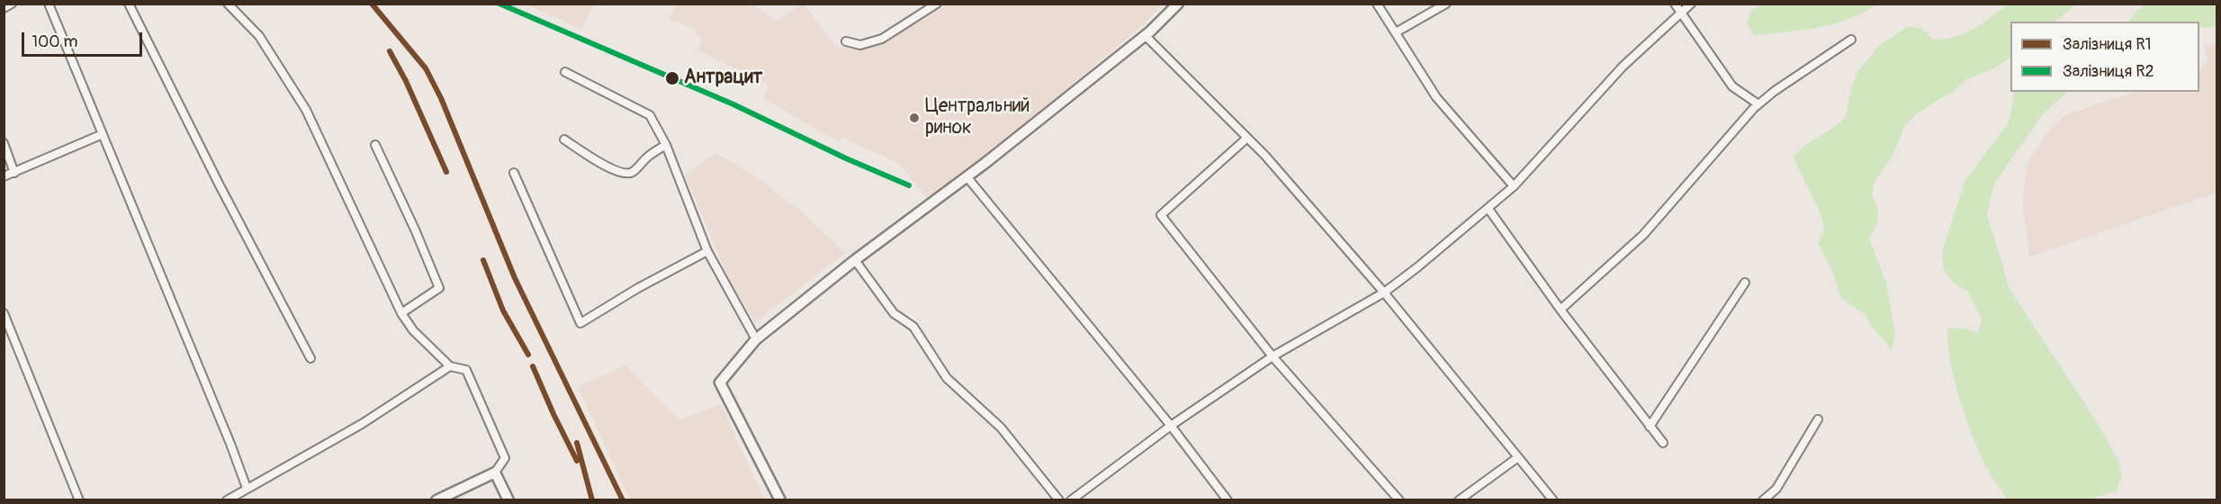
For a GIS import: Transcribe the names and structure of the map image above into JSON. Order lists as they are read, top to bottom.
{
  "places": ["Антрацит", "Центральний ринок"],
  "lines": ["rail line R1", "rail line R2"],
  "legend": ["Залізниця R1", "Залізниця R2"],
  "scale_bar": "100 m"
}
